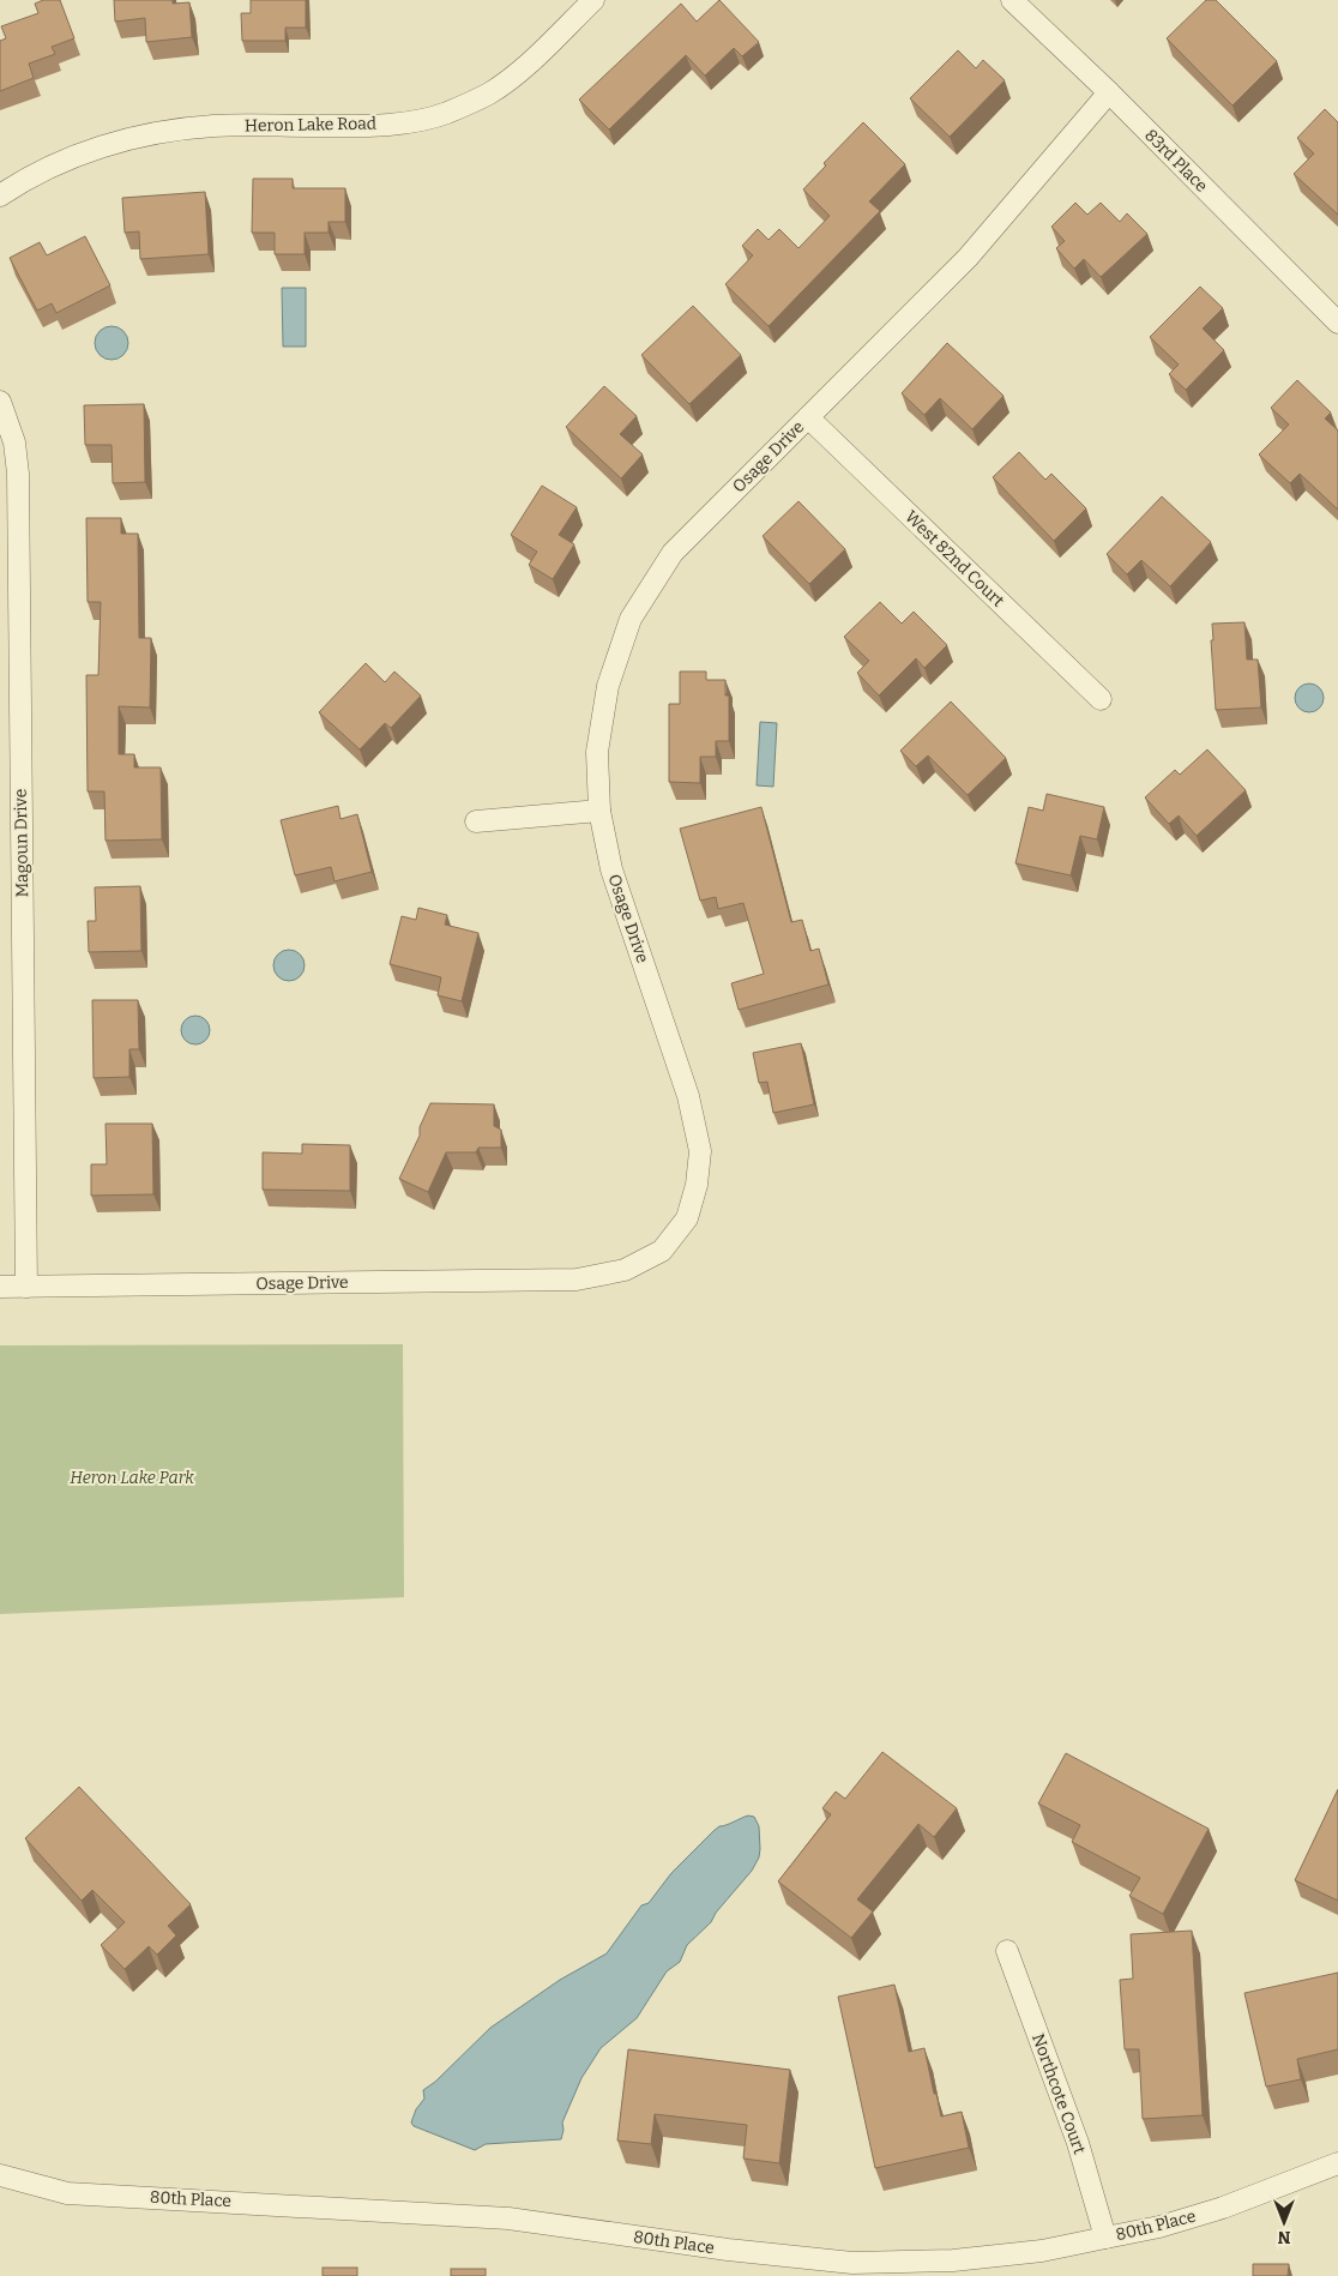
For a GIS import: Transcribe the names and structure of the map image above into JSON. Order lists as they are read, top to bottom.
{
  "streets": {
    "street": [
      "Heron Lake Road",
      "83rd Place",
      "Osage Drive",
      "West 82nd Court",
      "Magoun Drive",
      "Northcote Court",
      "80th Place"
    ]
  },
  "crossings": [
    ["83rd Place", "Osage Drive"],
    ["Osage Drive", "West 82nd Court"],
    ["Osage Drive", "Magoun Drive"],
    ["Northcote Court", "80th Place"]
  ],
  "parks": ["Heron Lake Park"],
  "north": "bottom"
}
